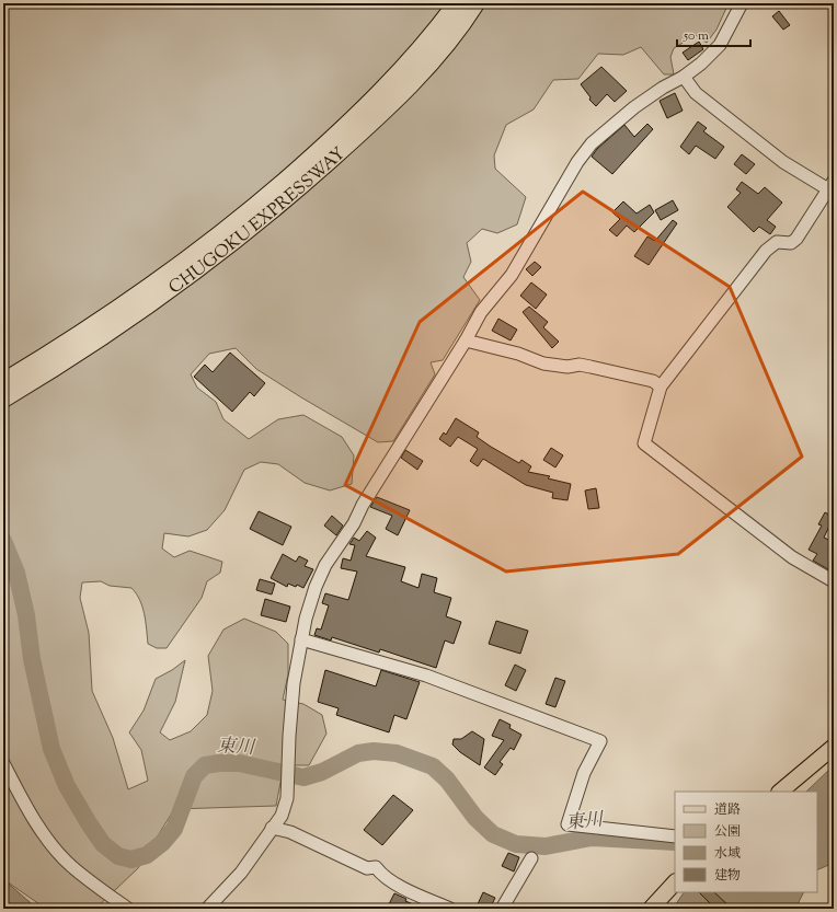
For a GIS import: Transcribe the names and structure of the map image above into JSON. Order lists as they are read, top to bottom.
{
  "streets": {
    "highway": ["CHUGOKU EXPRESSWAY"]
  },
  "water": ["東川"],
  "legend": [
    "道路",
    "公園",
    "水域",
    "建物"
  ],
  "scale_bar": "50 m"
}
